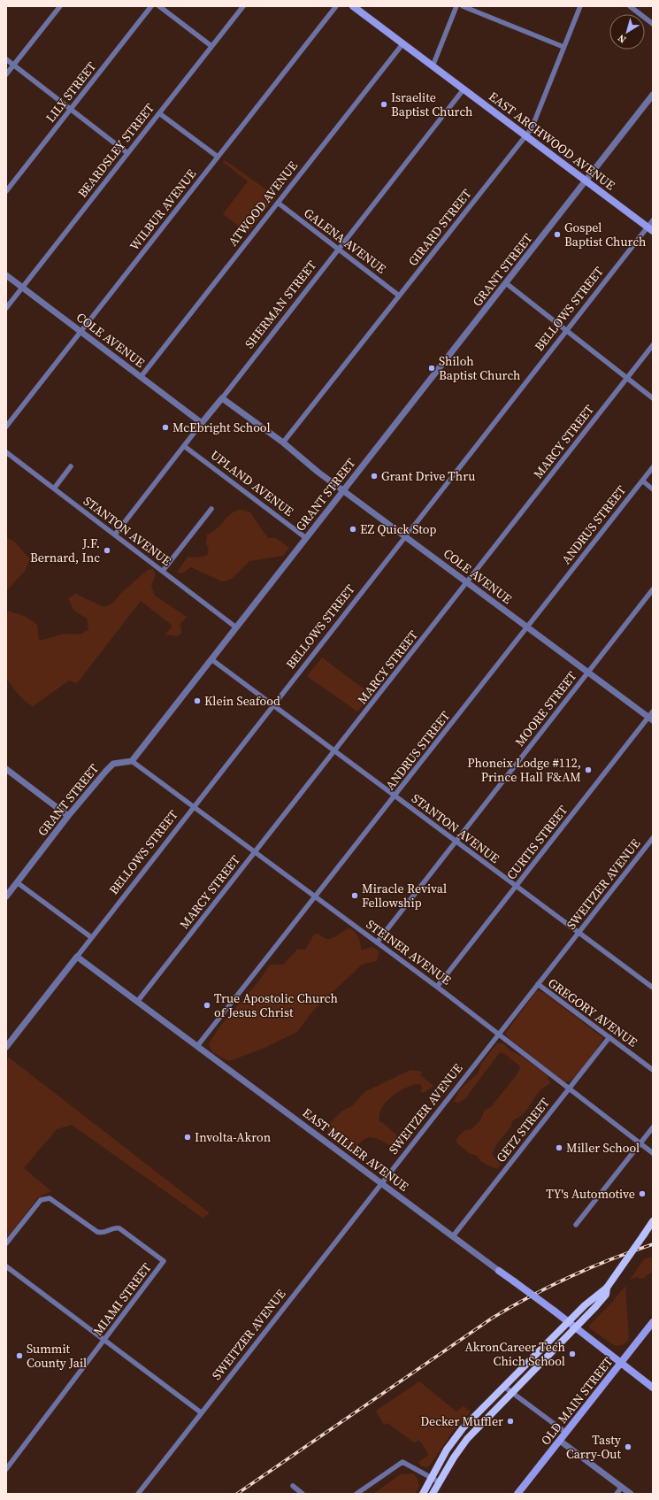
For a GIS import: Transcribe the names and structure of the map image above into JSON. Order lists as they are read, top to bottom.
{
  "streets": {
    "main road": ["EAST ARCHWOOD AVENUE", "EAST MILLER AVENUE", "OLD MAIN STREET"],
    "street": [
      "LILY STREET",
      "BEARDSLEY STREET",
      "ATWOOD AVENUE",
      "WILBUR AVENUE",
      "GIRARD STREET",
      "GALENA AVENUE",
      "GRANT STREET",
      "SHERMAN STREET",
      "BELLOWS STREET",
      "COLE AVENUE",
      "MARCY STREET",
      "UPLAND AVENUE",
      "ANDRUS STREET",
      "STANTON AVENUE",
      "MOORE STREET",
      "CURTIS STREET",
      "SWEITZER AVENUE",
      "STEINER AVENUE",
      "GREGORY AVENUE",
      "GETZ STREET",
      "MIAMI STREET"
    ]
  },
  "crossings": [
    ["EAST ARCHWOOD AVENUE", "ATWOOD AVENUE"],
    ["EAST ARCHWOOD AVENUE", "GIRARD STREET"],
    ["EAST ARCHWOOD AVENUE", "GRANT STREET"],
    ["EAST ARCHWOOD AVENUE", "SHERMAN STREET"],
    ["EAST ARCHWOOD AVENUE", "BELLOWS STREET"],
    ["BEARDSLEY STREET", "COLE AVENUE"],
    ["ATWOOD AVENUE", "GALENA AVENUE"],
    ["ATWOOD AVENUE", "COLE AVENUE"],
    ["WILBUR AVENUE", "COLE AVENUE"],
    ["GIRARD STREET", "GALENA AVENUE"],
    ["GIRARD STREET", "COLE AVENUE"],
    ["GALENA AVENUE", "SHERMAN STREET"],
    ["GRANT STREET", "COLE AVENUE"],
    ["GRANT STREET", "UPLAND AVENUE"],
    ["GRANT STREET", "STANTON AVENUE"],
    ["GRANT STREET", "STEINER AVENUE"],
    ["SHERMAN STREET", "COLE AVENUE"],
    ["SHERMAN STREET", "UPLAND AVENUE"],
    ["SHERMAN STREET", "STANTON AVENUE"],
    ["BELLOWS STREET", "COLE AVENUE"],
    ["BELLOWS STREET", "STANTON AVENUE"],
    ["BELLOWS STREET", "STEINER AVENUE"],
    ["BELLOWS STREET", "EAST MILLER AVENUE"],
    ["COLE AVENUE", "MARCY STREET"],
    ["COLE AVENUE", "ANDRUS STREET"],
    ["COLE AVENUE", "MOORE STREET"],
    ["COLE AVENUE", "CURTIS STREET"],
    ["MARCY STREET", "STANTON AVENUE"],
    ["MARCY STREET", "STEINER AVENUE"],
    ["MARCY STREET", "EAST MILLER AVENUE"],
    ["ANDRUS STREET", "STANTON AVENUE"],
    ["ANDRUS STREET", "STEINER AVENUE"],
    ["ANDRUS STREET", "EAST MILLER AVENUE"],
    ["STANTON AVENUE", "MOORE STREET"],
    ["STANTON AVENUE", "CURTIS STREET"],
    ["STANTON AVENUE", "SWEITZER AVENUE"],
    ["MOORE STREET", "STEINER AVENUE"],
    ["CURTIS STREET", "STEINER AVENUE"],
    ["SWEITZER AVENUE", "STEINER AVENUE"],
    ["SWEITZER AVENUE", "GREGORY AVENUE"],
    ["SWEITZER AVENUE", "EAST MILLER AVENUE"],
    ["STEINER AVENUE", "GETZ STREET"],
    ["GREGORY AVENUE", "GETZ STREET"],
    ["GETZ STREET", "EAST MILLER AVENUE"],
    ["EAST MILLER AVENUE", "OLD MAIN STREET"]
  ],
  "places": [
    "Israelite Baptist Church",
    "Gospel Baptist Church",
    "Shiloh Baptist Church",
    "McEbright School",
    "Grant Drive Thru",
    "EZ Quick Stop",
    "J.F. Bernard, Inc",
    "Klein Seafood",
    "Phoneix Lodge #112, Prince Hall F&AM",
    "Miracle Revival Fellowship",
    "True Apostolic Church of Jesus Christ",
    "Involta-Akron",
    "Miller School",
    "TY's Automotive",
    "AkronCareer Tech Chich School",
    "Summit County Jail",
    "Decker Muffler",
    "Tasty Carry-Out"
  ],
  "north": "bottom left"
}
